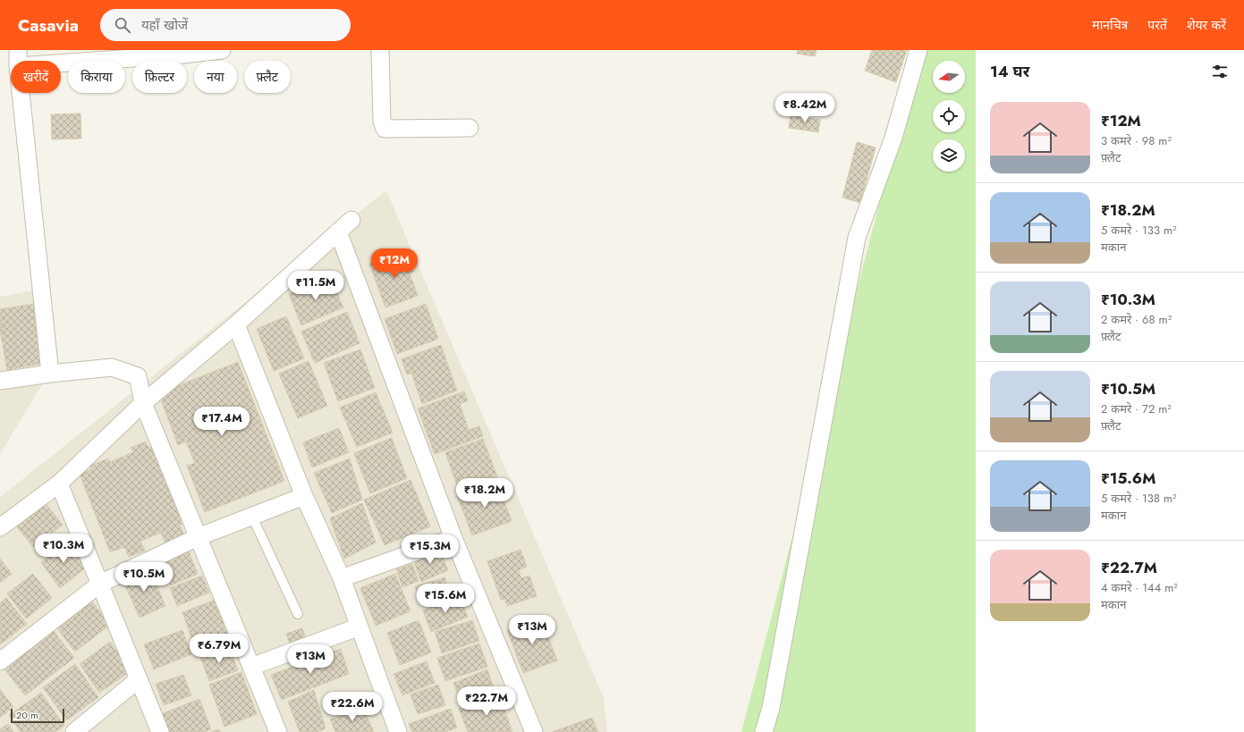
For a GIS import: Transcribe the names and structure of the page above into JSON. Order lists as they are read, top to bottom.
{
  "scale_bar": "20 m",
  "north": "left",
  "page": {
    "header": "Casavia",
    "search": "यहाँ खोजें",
    "nav": ["मानचित्र", "परतें", "शेयर करें"],
    "heading": "14 घर",
    "chip": [
      "खरीदें",
      "किराया",
      "फ़िल्टर",
      "नया",
      "फ़्लैट"
    ],
    "price": [
      "₹8.42M",
      "₹12M",
      "₹11.5M",
      "₹17.4M",
      "₹18.2M",
      "₹10.3M",
      "₹15.3M",
      "₹10.5M",
      "₹15.6M",
      "₹13M",
      "₹6.79M",
      "₹13M",
      "₹22.7M",
      "₹22.6M"
    ],
    "list": [
      {
        "name": "₹12M",
        "note": "3 कमरे · 98 m² · फ़्लैट"
      },
      {
        "name": "₹18.2M",
        "note": "5 कमरे · 133 m² · मकान"
      },
      {
        "name": "₹10.3M",
        "note": "2 कमरे · 68 m² · फ़्लैट"
      },
      {
        "name": "₹10.5M",
        "note": "2 कमरे · 72 m² · फ़्लैट"
      },
      {
        "name": "₹15.6M",
        "note": "5 कमरे · 138 m² · मकान"
      },
      {
        "name": "₹22.7M",
        "note": "4 कमरे · 144 m² · मकान"
      }
    ],
    "scale": "20 m"
  }
}
